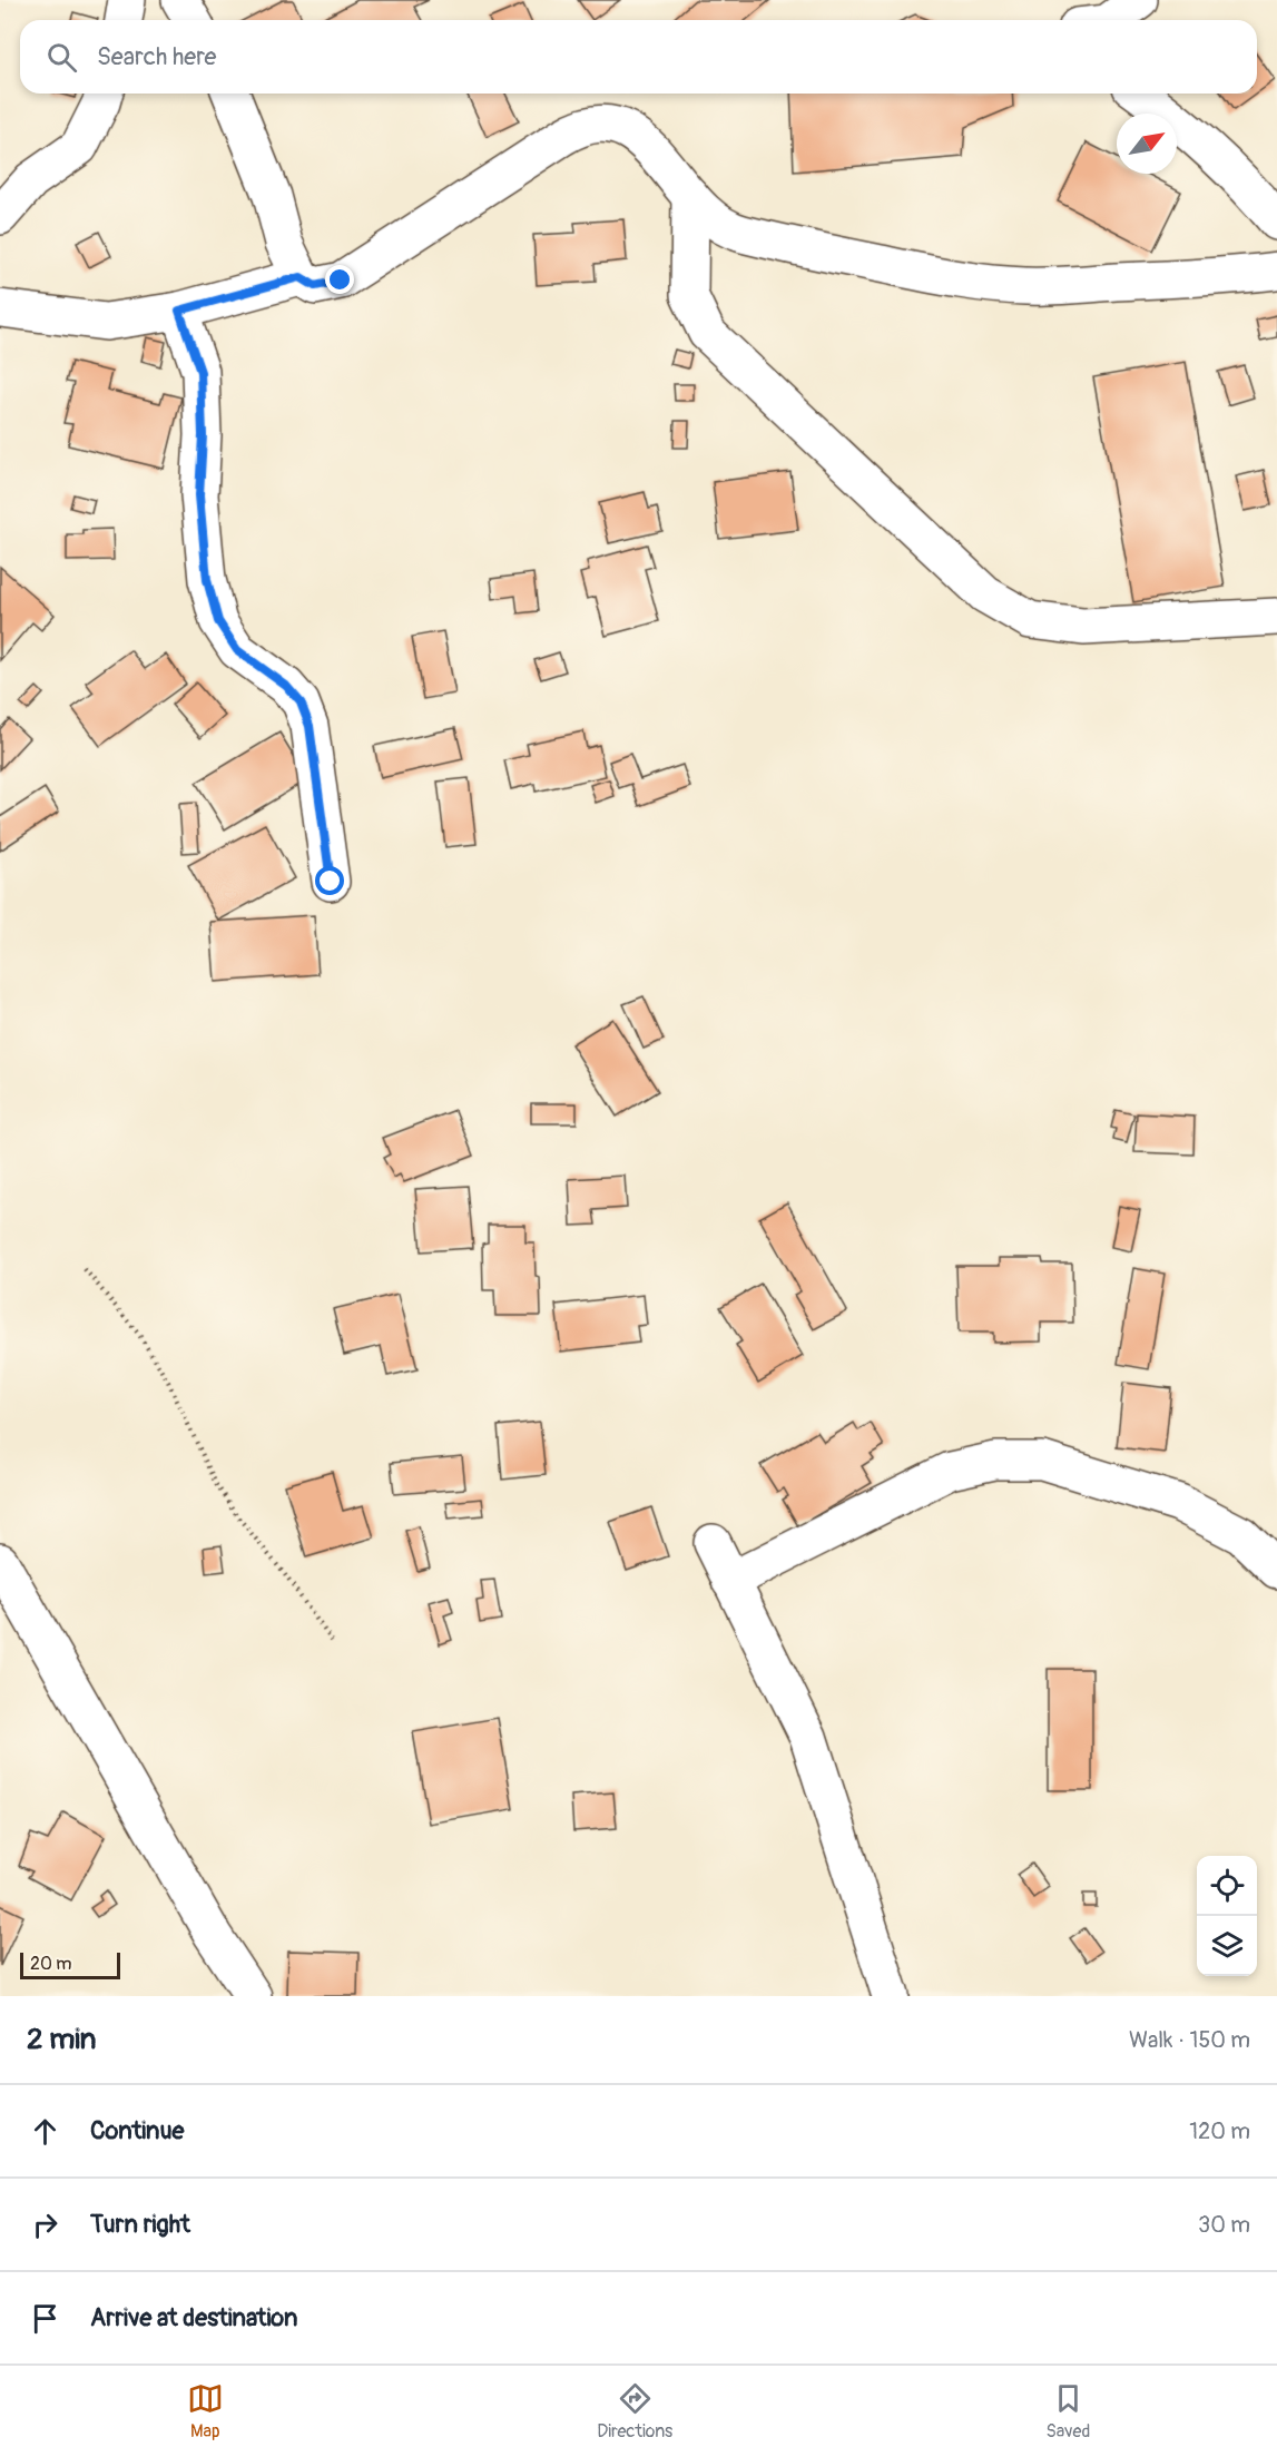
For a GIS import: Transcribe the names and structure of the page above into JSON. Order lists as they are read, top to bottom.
{
  "scale_bar": "20 m",
  "north": "top right",
  "page": {
    "search": "Search here",
    "scale": "20 m",
    "heading": ["2 min", "Walk · 150 m"],
    "list": [
      ["Continue", "120 m"],
      ["Turn right", "30 m"],
      "Arrive at destination"
    ],
    "nav": ["Map", "Directions", "Saved"]
  }
}
